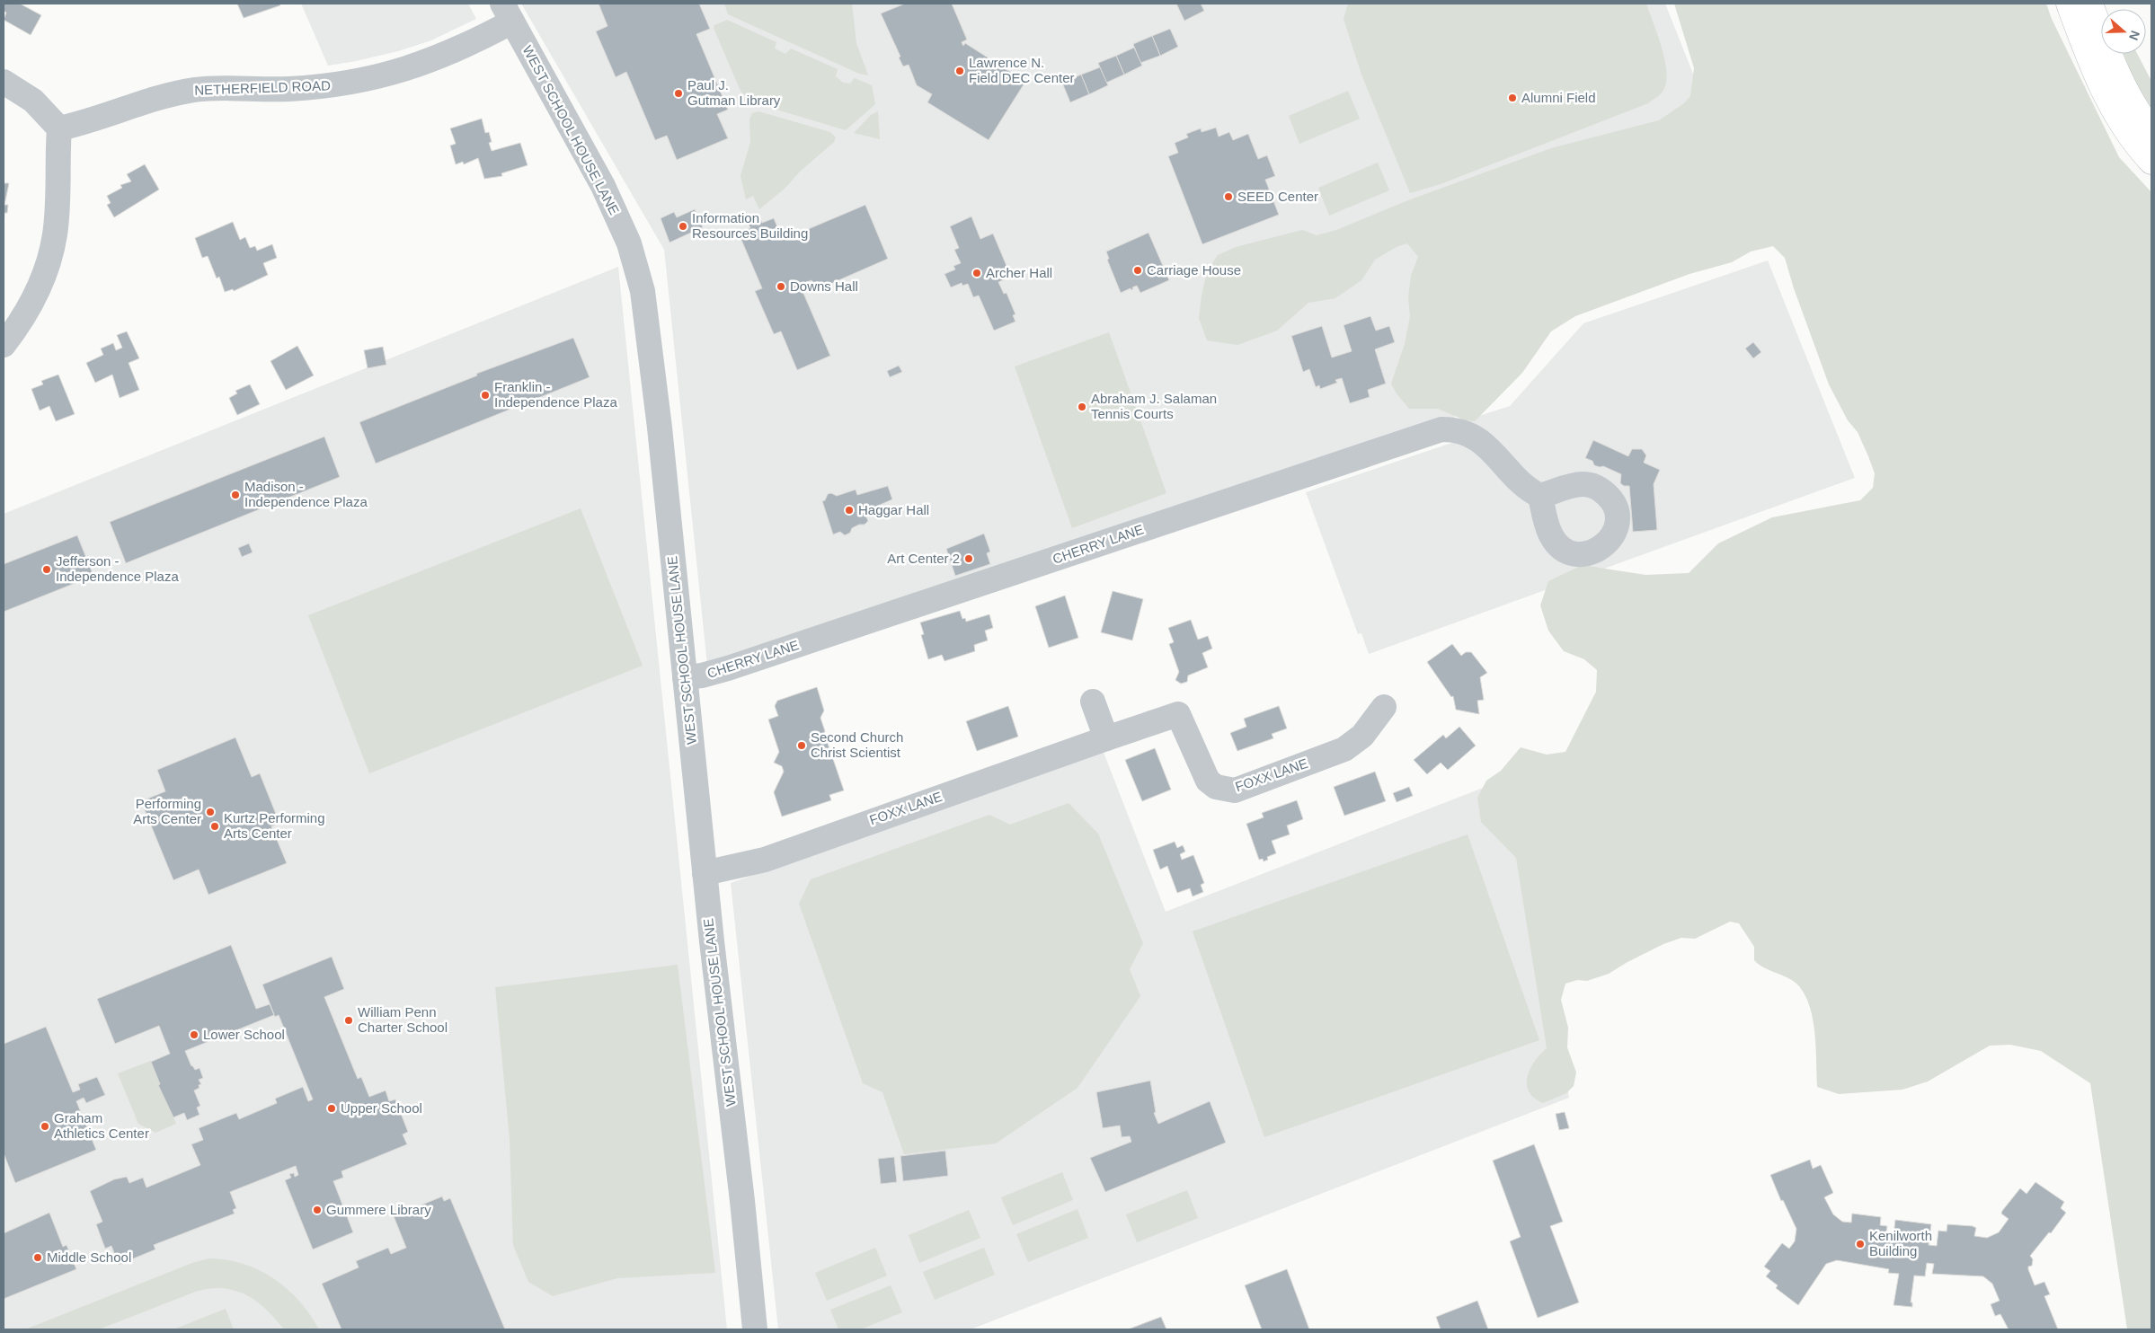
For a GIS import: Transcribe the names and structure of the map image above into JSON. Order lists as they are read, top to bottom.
{
  "streets": {
    "street": [
      "NETHERFIELD ROAD",
      "WEST SCHOOL HOUSE LANE",
      "CHERRY LANE",
      "FOXX LANE"
    ]
  },
  "crossings": [
    ["NETHERFIELD ROAD", "WEST SCHOOL HOUSE LANE"],
    ["WEST SCHOOL HOUSE LANE", "CHERRY LANE"],
    ["WEST SCHOOL HOUSE LANE", "FOXX LANE"]
  ],
  "places": [
    "Lawrence N. Field DEC Center",
    "Paul J. Gutman Library",
    "Alumni Field",
    "SEED Center",
    "Information Resources Building",
    "Carriage House",
    "Archer Hall",
    "Downs Hall",
    "Franklin - Independence Plaza",
    "Abraham J. Salaman Tennis Courts",
    "Madison - Independence Plaza",
    "Haggar Hall",
    "Art Center 2",
    "Jefferson - Independence Plaza",
    "Second Church Christ Scientist",
    "Performing Arts Center",
    "Kurtz Performing Arts Center",
    "William Penn Charter School",
    "Lower School",
    "Upper School",
    "Graham Athletics Center",
    "Gummere Library",
    "Kenilworth Building",
    "Middle School"
  ],
  "north": "right"
}
